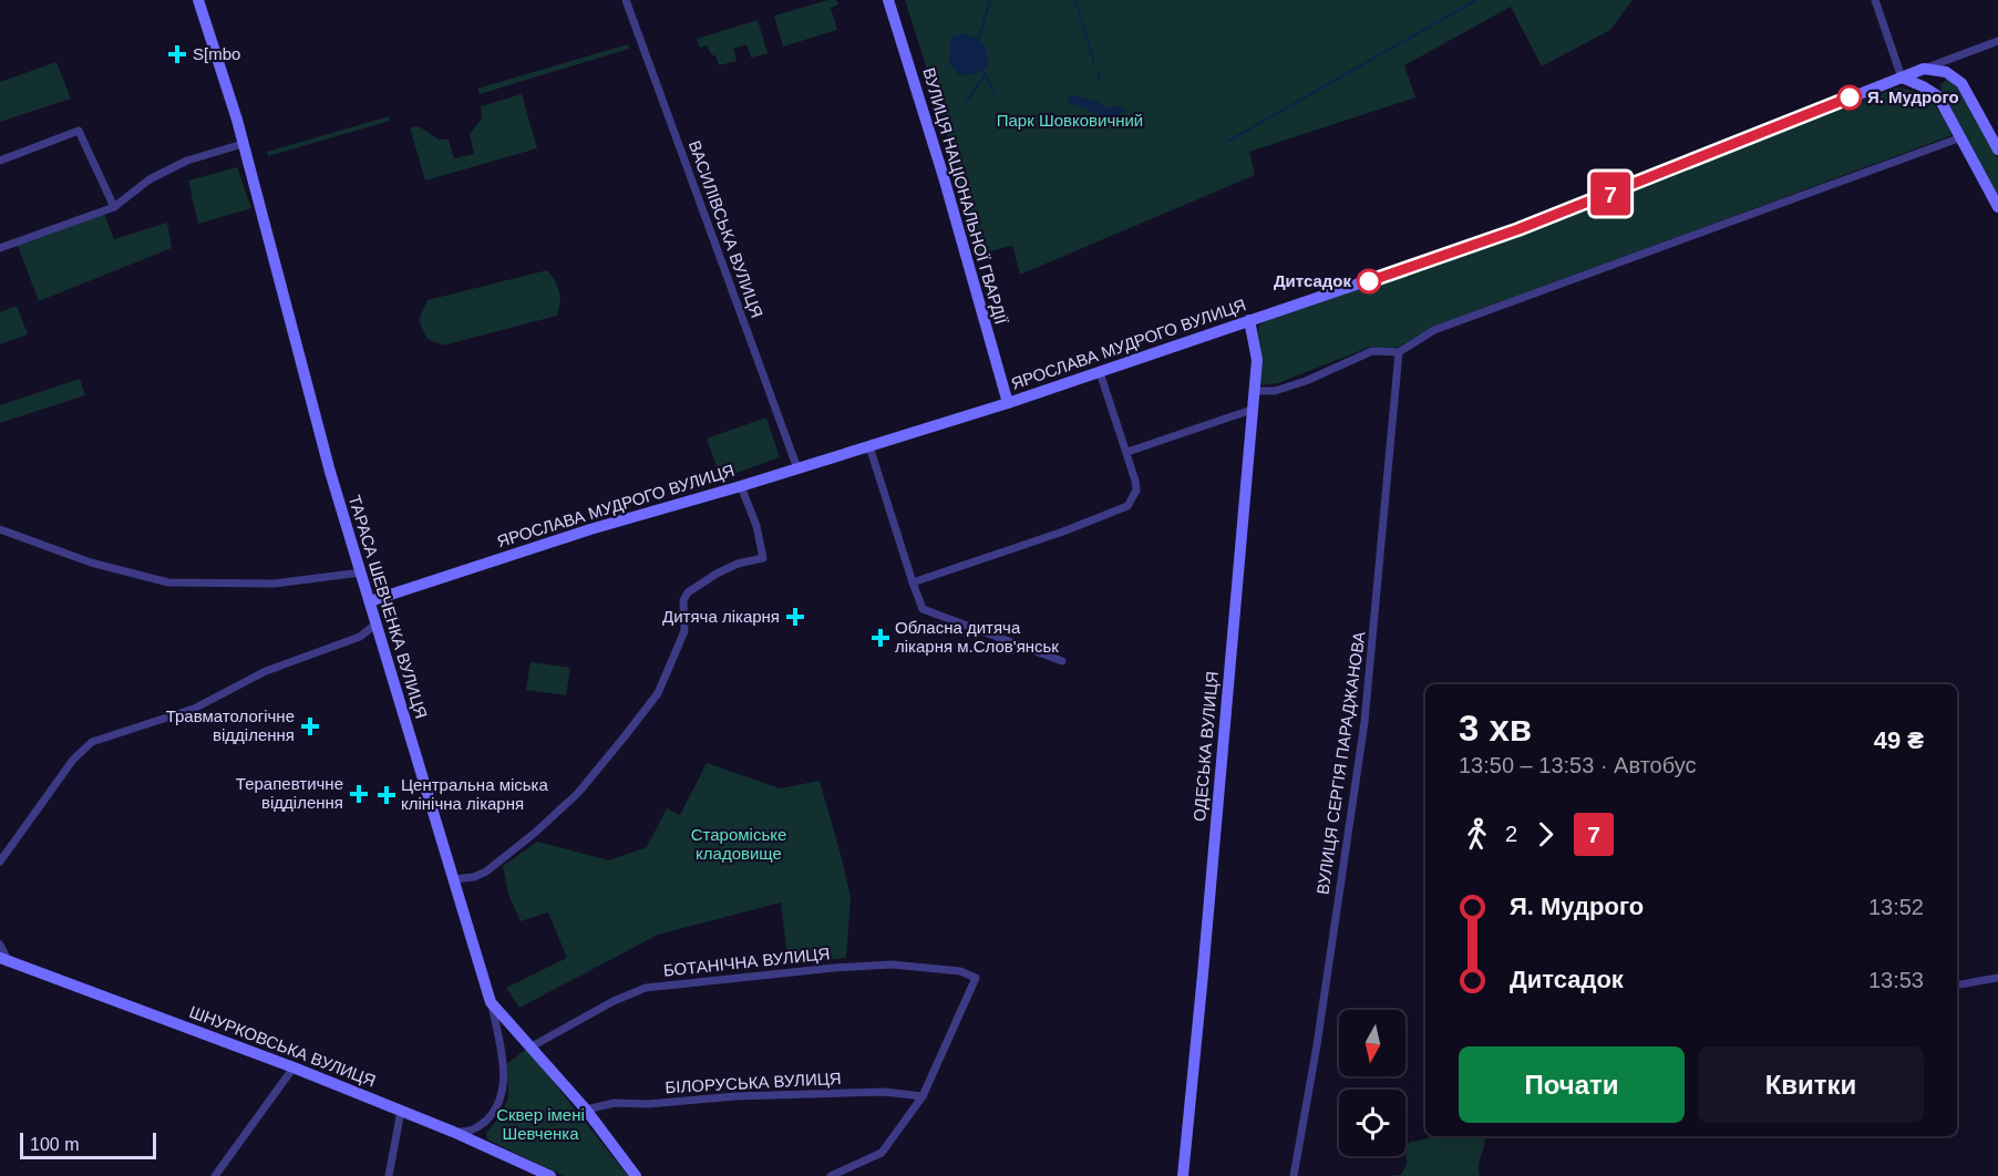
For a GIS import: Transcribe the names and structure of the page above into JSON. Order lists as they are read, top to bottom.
{
  "streets": {
    "street": [
      "ВУЛИЦЯ НАЦІОНАЛЬНОЇ ГВАРДІЇ",
      "ВАСИЛІВСЬКА ВУЛИЦЯ",
      "ЯРОСЛАВА МУДРОГО ВУЛИЦЯ",
      "ТАРАСА ШЕВЧЕНКА ВУЛИЦЯ",
      "ОДЕСЬКА ВУЛИЦЯ",
      "ВУЛИЦЯ СЕРГІЯ ПАРАДЖАНОВА",
      "БОТАНІЧНА ВУЛИЦЯ",
      "ШНУРКОВСЬКА ВУЛИЦЯ",
      "БІЛОРУСЬКА ВУЛИЦЯ"
    ]
  },
  "crossings": [
    ["ВУЛИЦЯ НАЦІОНАЛЬНОЇ ГВАРДІЇ", "ЯРОСЛАВА МУДРОГО ВУЛИЦЯ"],
    ["ВАСИЛІВСЬКА ВУЛИЦЯ", "ЯРОСЛАВА МУДРОГО ВУЛИЦЯ"],
    ["ЯРОСЛАВА МУДРОГО ВУЛИЦЯ", "ТАРАСА ШЕВЧЕНКА ВУЛИЦЯ"],
    ["ЯРОСЛАВА МУДРОГО ВУЛИЦЯ", "ОДЕСЬКА ВУЛИЦЯ"],
    ["ТАРАСА ШЕВЧЕНКА ВУЛИЦЯ", "БОТАНІЧНА ВУЛИЦЯ"],
    ["ТАРАСА ШЕВЧЕНКА ВУЛИЦЯ", "БІЛОРУСЬКА ВУЛИЦЯ"],
    ["БОТАНІЧНА ВУЛИЦЯ", "БІЛОРУСЬКА ВУЛИЦЯ"]
  ],
  "parks": ["Парк Шовковичний", "Староміське кладовище", "Сквер імені Шевченка"],
  "places": {
    "health": [
      "S[mbo",
      "Дитяча лікарня",
      "Обласна дитяча лікарня м.Слов'янськ",
      "Травматологічне відділення",
      "Терапевтичне відділення",
      "Центральна міська клінічна лікарня"
    ],
    "other": ["Я. Мудрого", "Дитсадок"]
  },
  "lines": ["bus line 7"],
  "scale_bar": "100 m",
  "north": "bottom",
  "page": {
    "on_map": "7",
    "heading": ["3 хв", "13:50 – 13:53 · Автобус", "49 ₴"],
    "legs": ["2", "7"],
    "list": [
      {
        "name": "Я. Мудрого",
        "value": "13:52"
      },
      {
        "name": "Дитсадок",
        "value": "13:53"
      }
    ],
    "buttons": ["Почати", "Квитки"],
    "scale": "100 m"
  }
}
